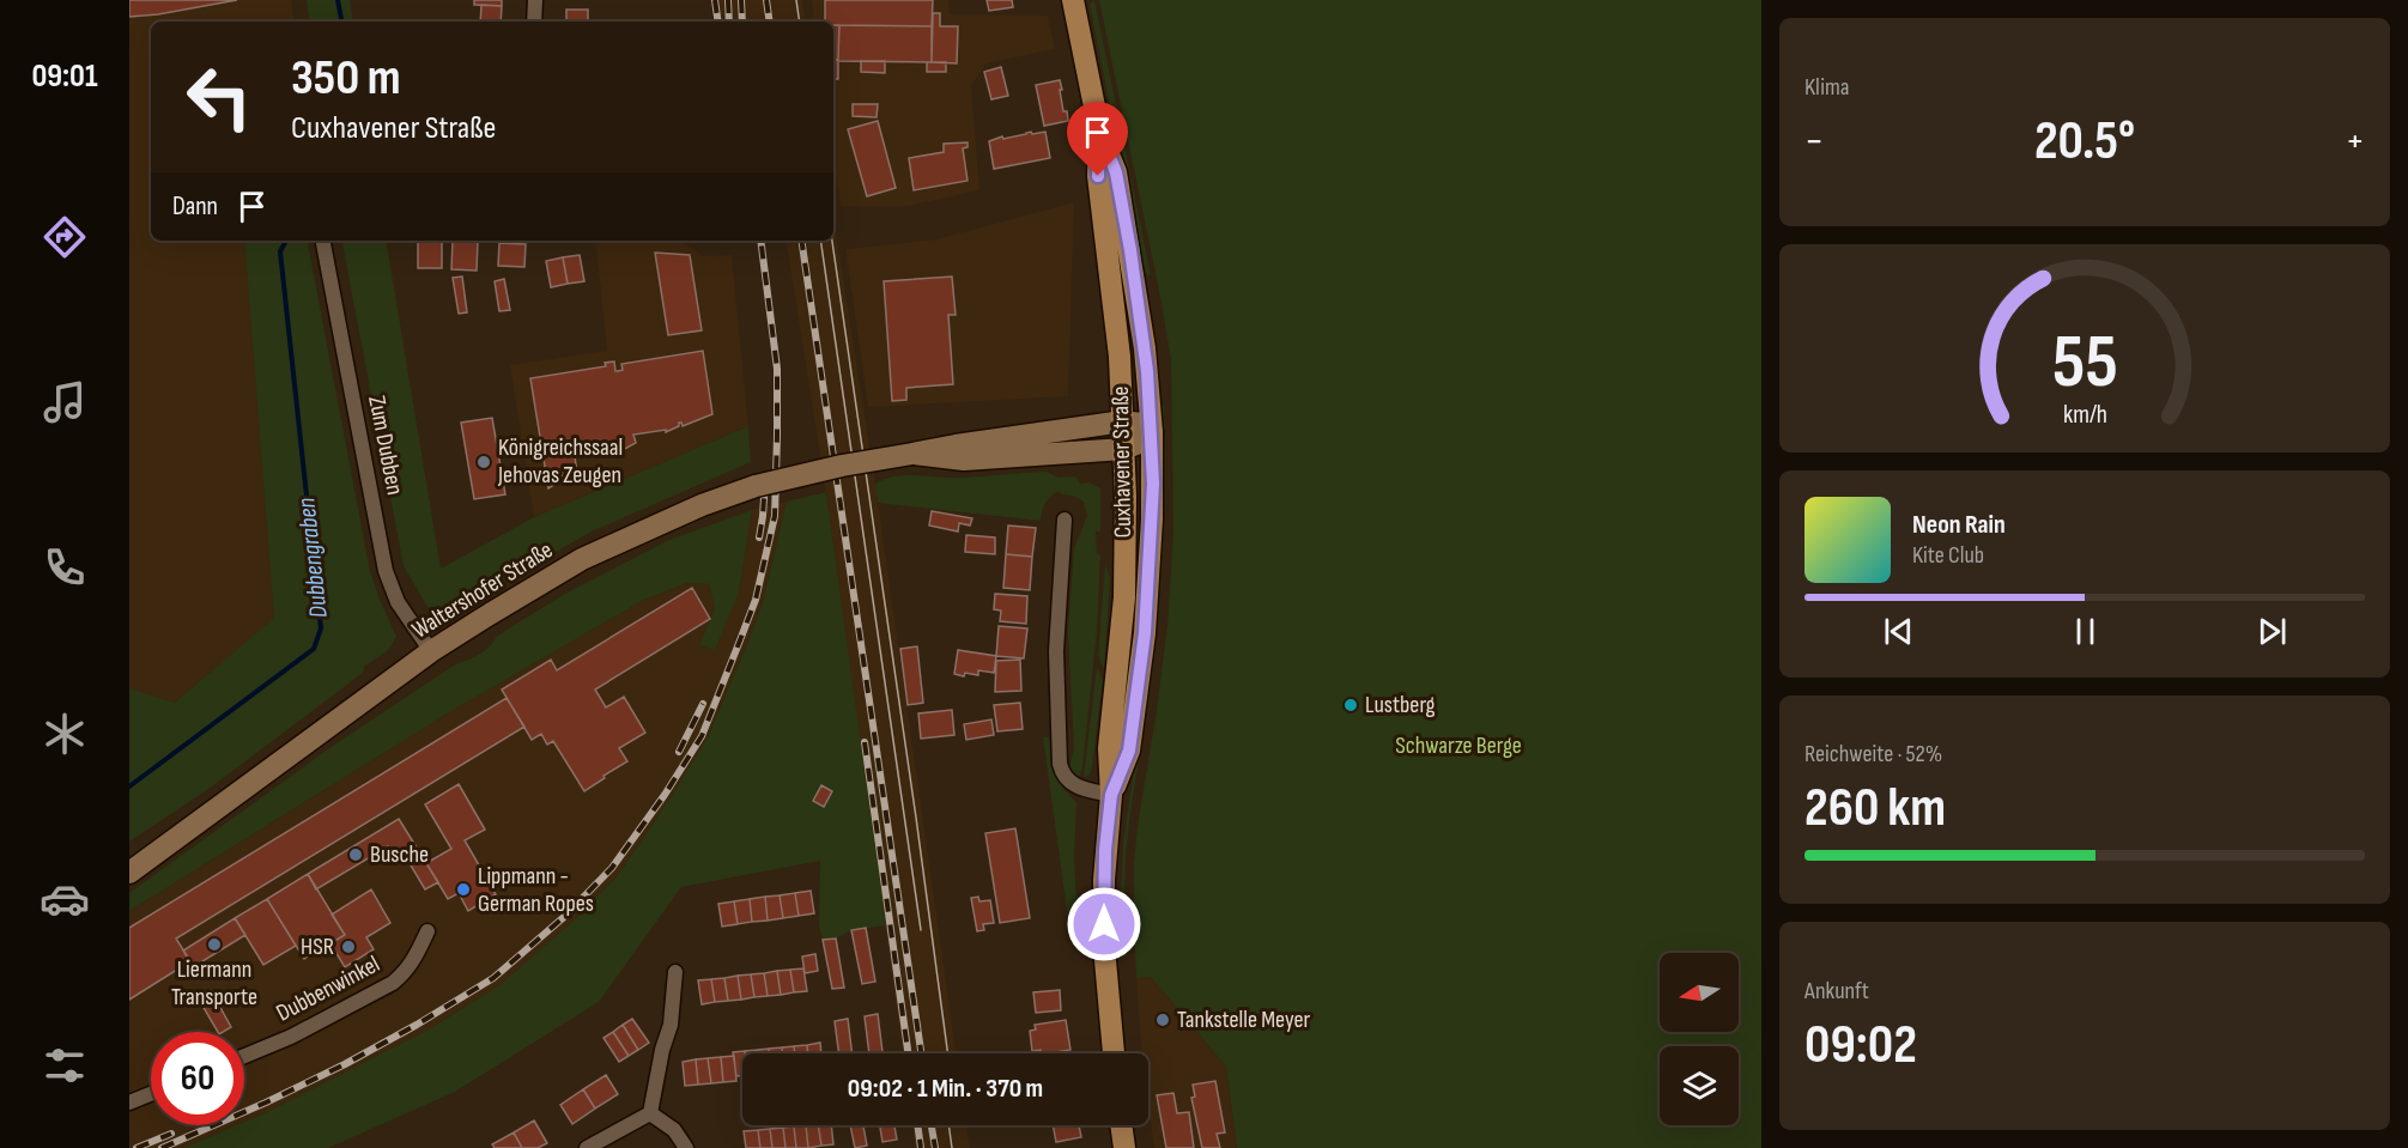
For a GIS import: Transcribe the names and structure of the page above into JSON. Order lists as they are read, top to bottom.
{
  "streets": {
    "main road": ["Cuxhavener Straße", "Waltershofer Straße"],
    "street": ["Zum Dubben", "Dubbenwinkel"]
  },
  "crossings": [
    ["Zum Dubben", "Waltershofer Straße"],
    ["Cuxhavener Straße", "Waltershofer Straße"]
  ],
  "water": ["Dubbengraben"],
  "parks": ["Schwarze Berge"],
  "places": [
    "Königreichssaal Jehovas Zeugen",
    "Lustberg",
    "Busche",
    "Lippmann - German Ropes",
    "Liermann Transporte",
    "HSR",
    "Tankstelle Meyer"
  ],
  "north": "left",
  "page": {
    "tabs": "09:01",
    "tile": [
      "Klima",
      ["Reichweite · 52%", "260 km"],
      ["Ankunft", "09:02"]
    ],
    "turn": ["350 m", "Cuxhavener Straße"],
    "heat": ["−", "20.5°", "+"],
    "then": "Dann",
    "song": ["Neon Rain", "Kite Club"],
    "limit": "60",
    "trip": "09:02 · 1 Min. · 370 m",
    "gauge": ["55", "km/h"]
  }
}
